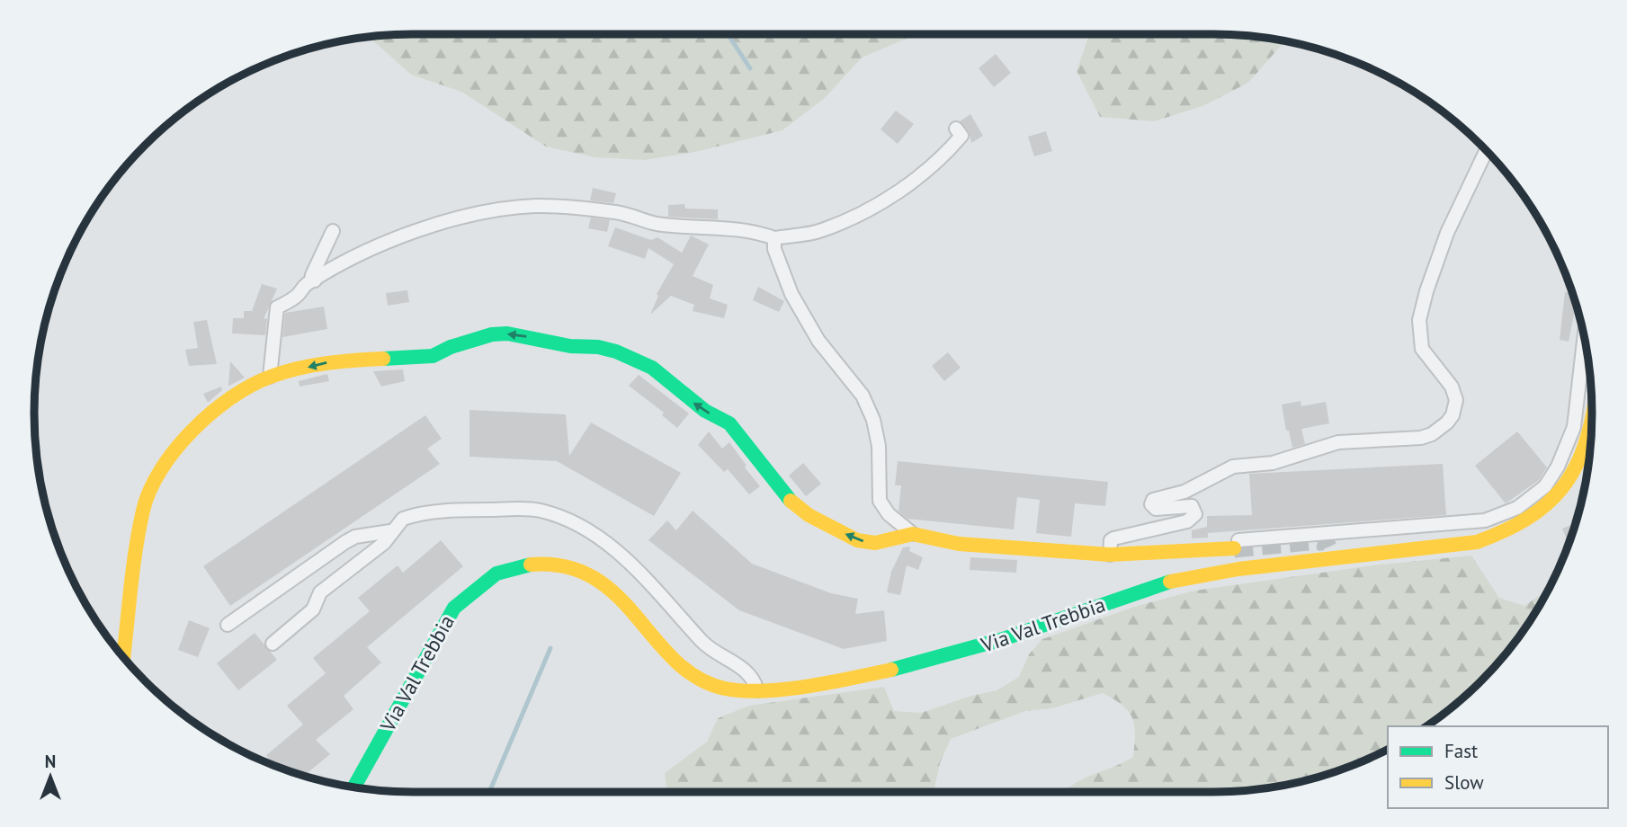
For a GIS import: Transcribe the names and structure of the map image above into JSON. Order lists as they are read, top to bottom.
{
  "streets": {
    "street": ["Via Val Trebbia"]
  },
  "legend": ["Fast", "Slow"],
  "north": "top"
}
